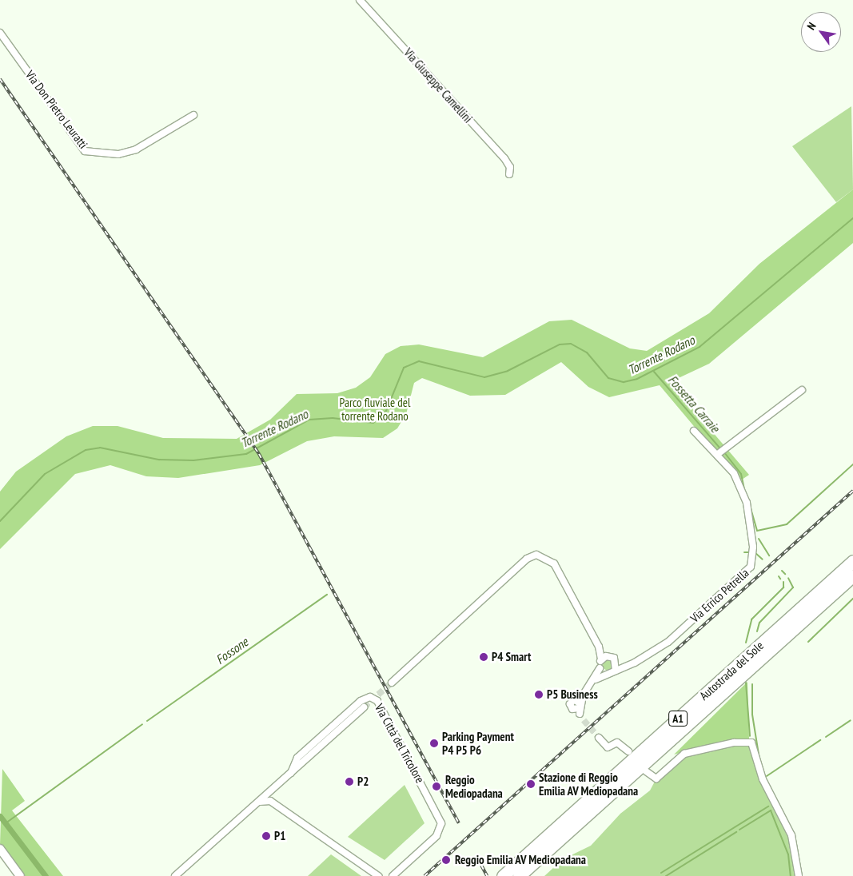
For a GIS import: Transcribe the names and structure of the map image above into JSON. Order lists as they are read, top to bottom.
{
  "streets": {
    "highway": ["Autostrada del Sole", "A1"],
    "street": [
      "Via Giuseppe Camellini",
      "Via Don Pietro Leuratti",
      "Via Errico Petrella",
      "Via Città del Tricolore"
    ]
  },
  "water": ["Torrente Rodano", "Fossetta Carraie", "Fossone"],
  "parks": ["Parco fluviale del torrente Rodano"],
  "places": [
    "P4 Smart",
    "P5 Business",
    "Parking Payment P4 P5 P6",
    "P2",
    "Stazione di Reggio Emilia AV Mediopadana",
    "Reggio Mediopadana",
    "P1",
    "Reggio Emilia AV Mediopadana"
  ],
  "north": "top left"
}
